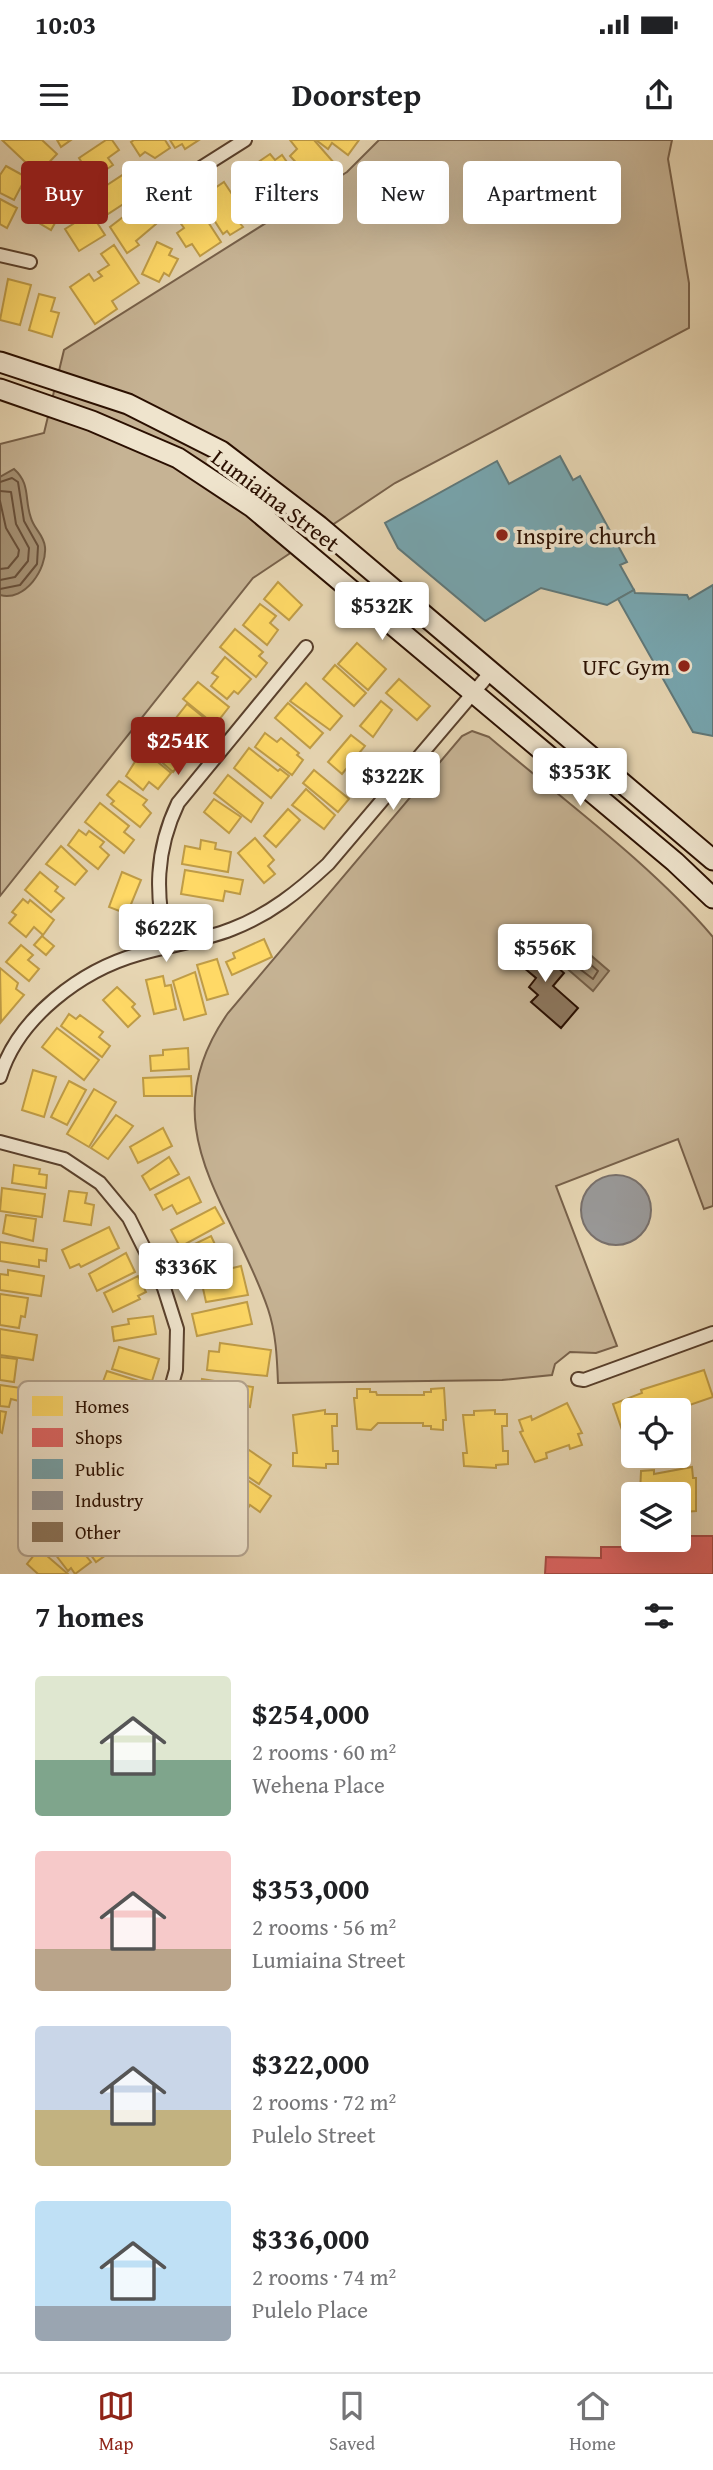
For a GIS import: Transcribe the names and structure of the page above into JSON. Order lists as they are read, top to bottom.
{
  "streets": {
    "main road": ["Lumiaina Street"]
  },
  "places": ["Inspire church", "UFC Gym"],
  "legend": [
    "Homes",
    "Shops",
    "Public",
    "Industry",
    "Other"
  ],
  "page": {
    "status": "10:03",
    "header": "Doorstep",
    "chip": [
      "Buy",
      "Rent",
      "Filters",
      "New",
      "Apartment"
    ],
    "price": [
      "$532K",
      "$254K",
      "$353K",
      "$322K",
      "$622K",
      "$556K",
      "$336K"
    ],
    "heading": "7 homes",
    "list": [
      {
        "name": "$254,000",
        "note": "2 rooms · 60 m² · Wehena Place"
      },
      {
        "name": "$353,000",
        "note": "2 rooms · 56 m² · Lumiaina Street"
      },
      {
        "name": "$322,000",
        "note": "2 rooms · 72 m² · Pulelo Street"
      },
      {
        "name": "$336,000",
        "note": "2 rooms · 74 m² · Pulelo Place"
      }
    ],
    "tabs": ["Map", "Saved", "Home"]
  }
}
